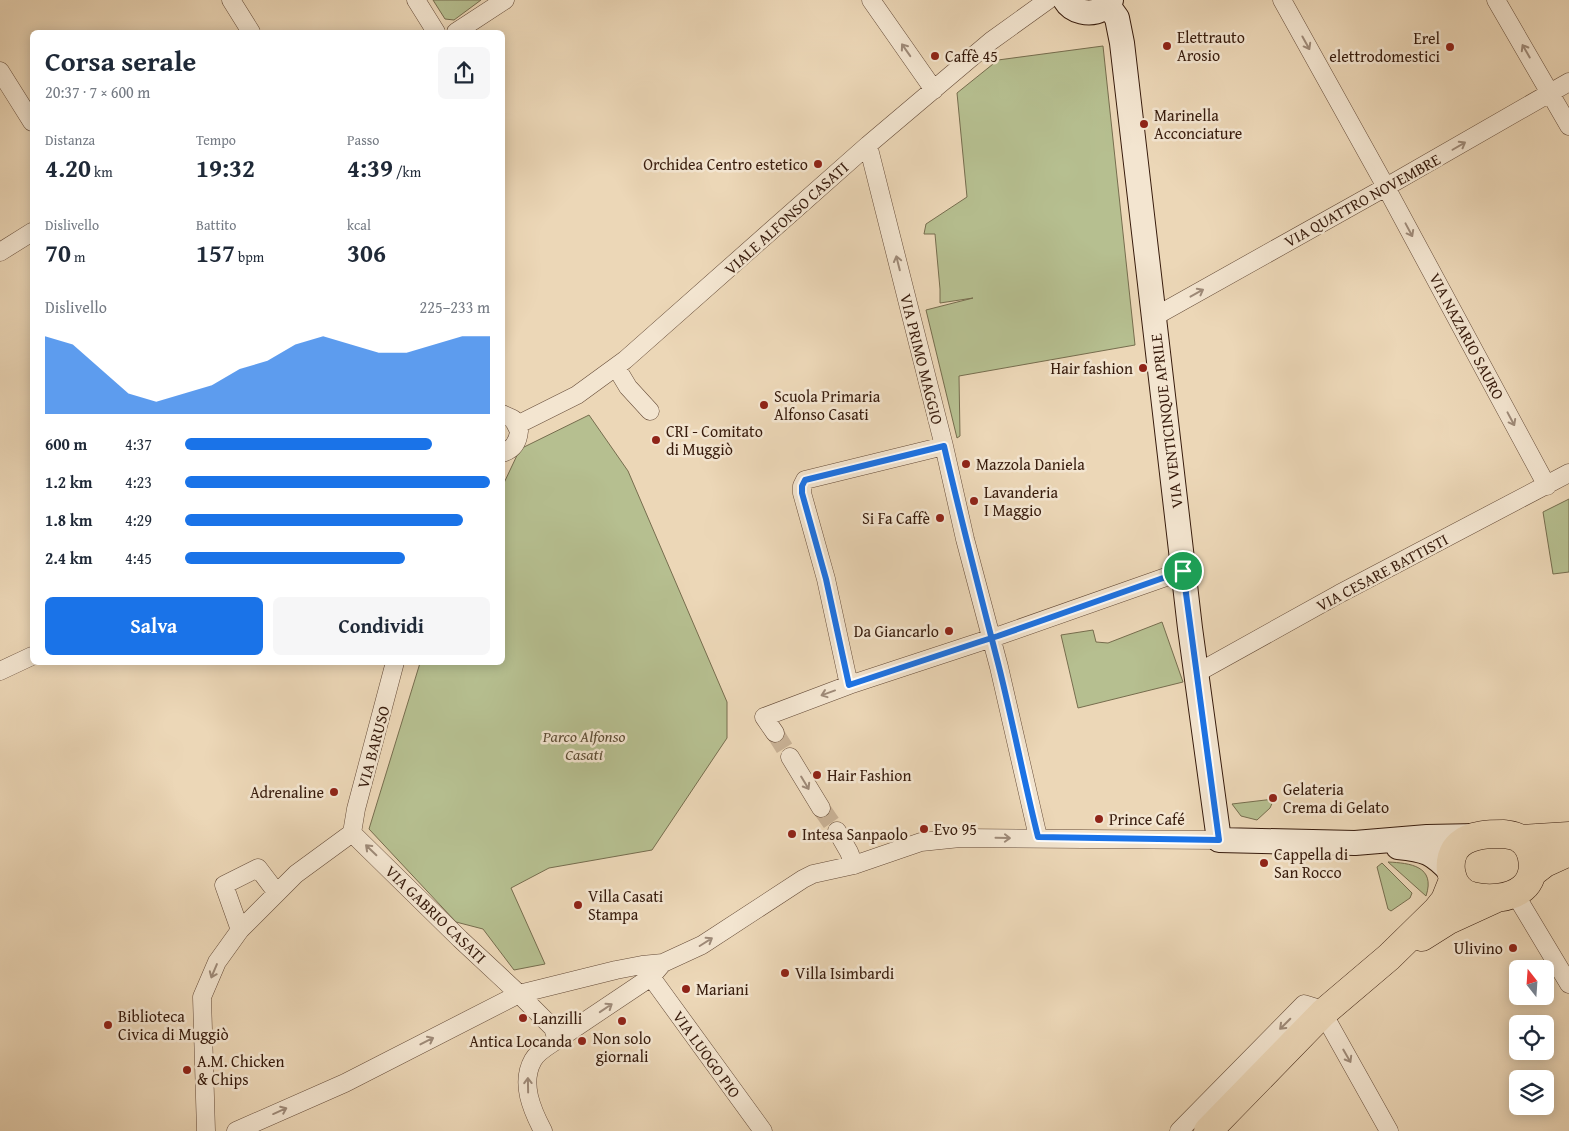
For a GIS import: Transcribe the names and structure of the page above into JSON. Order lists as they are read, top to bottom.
{
  "streets": {
    "main road": ["VIA VENTICINQUE APRILE"],
    "street": [
      "VIA QUATTRO NOVEMBRE",
      "VIALE ALFONSO CASATI",
      "VIA NAZARIO SAURO",
      "VIA PRIMO MAGGIO",
      "VIA CESARE BATTISTI",
      "VIA BARUSO",
      "VIA GABRIO CASATI",
      "VIA LUOGO PIO"
    ]
  },
  "crossings": [
    ["VIA QUATTRO NOVEMBRE", "VIA NAZARIO SAURO"],
    ["VIA QUATTRO NOVEMBRE", "VIA VENTICINQUE APRILE"],
    ["VIALE ALFONSO CASATI", "VIA PRIMO MAGGIO"],
    ["VIA NAZARIO SAURO", "VIA CESARE BATTISTI"],
    ["VIA VENTICINQUE APRILE", "VIA CESARE BATTISTI"],
    ["VIA BARUSO", "VIA GABRIO CASATI"]
  ],
  "one_way": [
    "VIA QUATTRO NOVEMBRE",
    "VIA NAZARIO SAURO",
    "VIA PRIMO MAGGIO",
    "VIA GABRIO CASATI"
  ],
  "parks": ["Parco Alfonso Casati"],
  "places": [
    "Elettrauto Arosio",
    "Erel elettrodomestici",
    "Caffè 45",
    "Marinella Acconciature",
    "Orchidea Centro estetico",
    "Hair fashion",
    "Scuola Primaria Alfonso Casati",
    "CRI - Comitato di Muggiò",
    "Mazzola Daniela",
    "Lavanderia I Maggio",
    "Si Fa Caffè",
    "Da Giancarlo",
    "Hair Fashion",
    "Adrenaline",
    "Gelateria Crema di Gelato",
    "Prince Café",
    "Evo 95",
    "Intesa Sanpaolo",
    "Cappella di San Rocco",
    "Villa Casati Stampa",
    "Ulivino",
    "Villa Isimbardi",
    "Mariani",
    "Lanzilli",
    "Non solo giornali",
    "Biblioteca Civica di Muggiò",
    "Antica Locanda",
    "A.M. Chicken & Chips"
  ],
  "north": "top",
  "page": {
    "heading": ["Corsa serale", "20:37 · 7 × 600 m"],
    "stats": [
      ["Distanza", "4.20 km"],
      ["Tempo", "19:32"],
      ["Passo", "4:39 /km"],
      ["Dislivello", "70 m"],
      ["Battito", "157 bpm"],
      ["kcal", "306"]
    ],
    "chart": ["Dislivello", "225–233 m"],
    "list": [
      {
        "name": "600 m",
        "note": "4:37"
      },
      {
        "name": "1.2 km",
        "note": "4:23"
      },
      {
        "name": "1.8 km",
        "note": "4:29"
      },
      {
        "name": "2.4 km",
        "note": "4:45"
      }
    ],
    "buttons": ["Salva", "Condividi"]
  }
}
